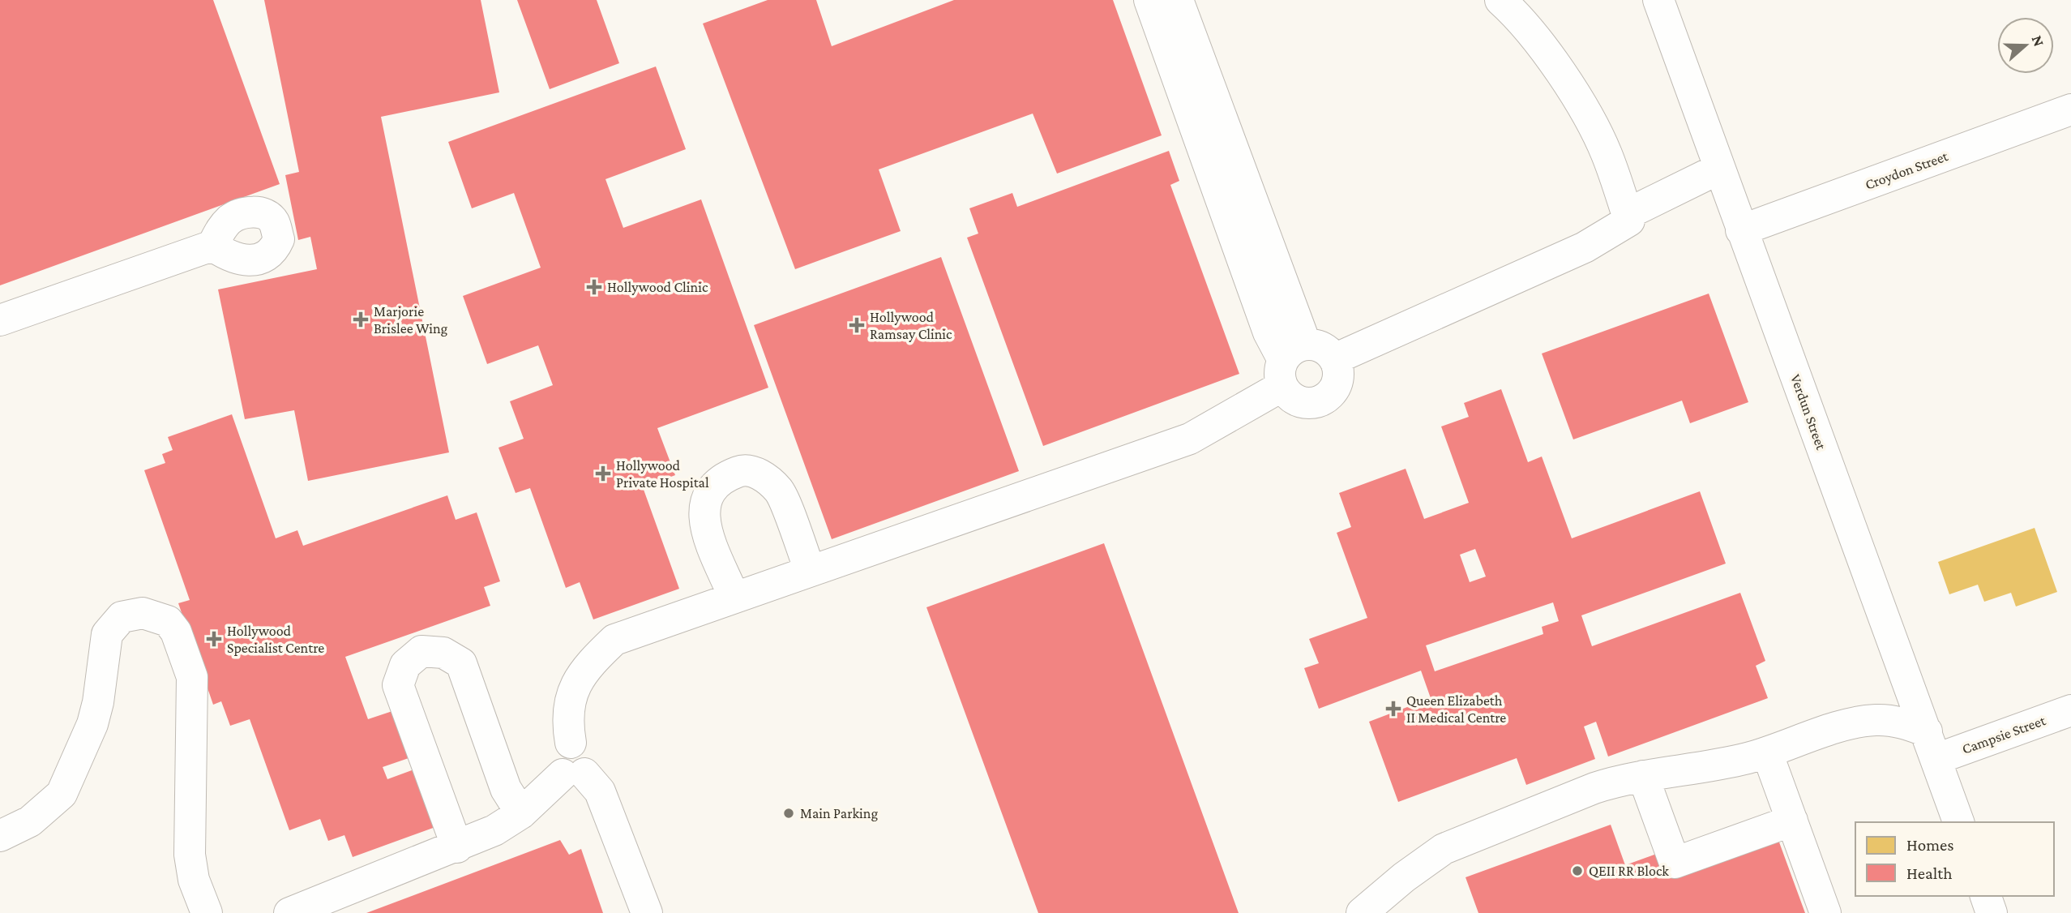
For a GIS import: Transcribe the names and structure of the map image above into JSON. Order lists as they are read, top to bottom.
{
  "streets": {
    "street": ["Croydon Street", "Verdun Street", "Campsie Street"]
  },
  "crossings": [
    ["Croydon Street", "Verdun Street"],
    ["Verdun Street", "Campsie Street"]
  ],
  "places": {
    "health": [
      "Hollywood Clinic",
      "Marjorie Brislee Wing",
      "Hollywood Ramsay Clinic",
      "Hollywood Private Hospital",
      "Hollywood Specialist Centre",
      "Queen Elizabeth II Medical Centre"
    ],
    "other": ["Main Parking", "QEII RR Block"]
  },
  "legend": ["Homes", "Health"],
  "north": "right"
}
